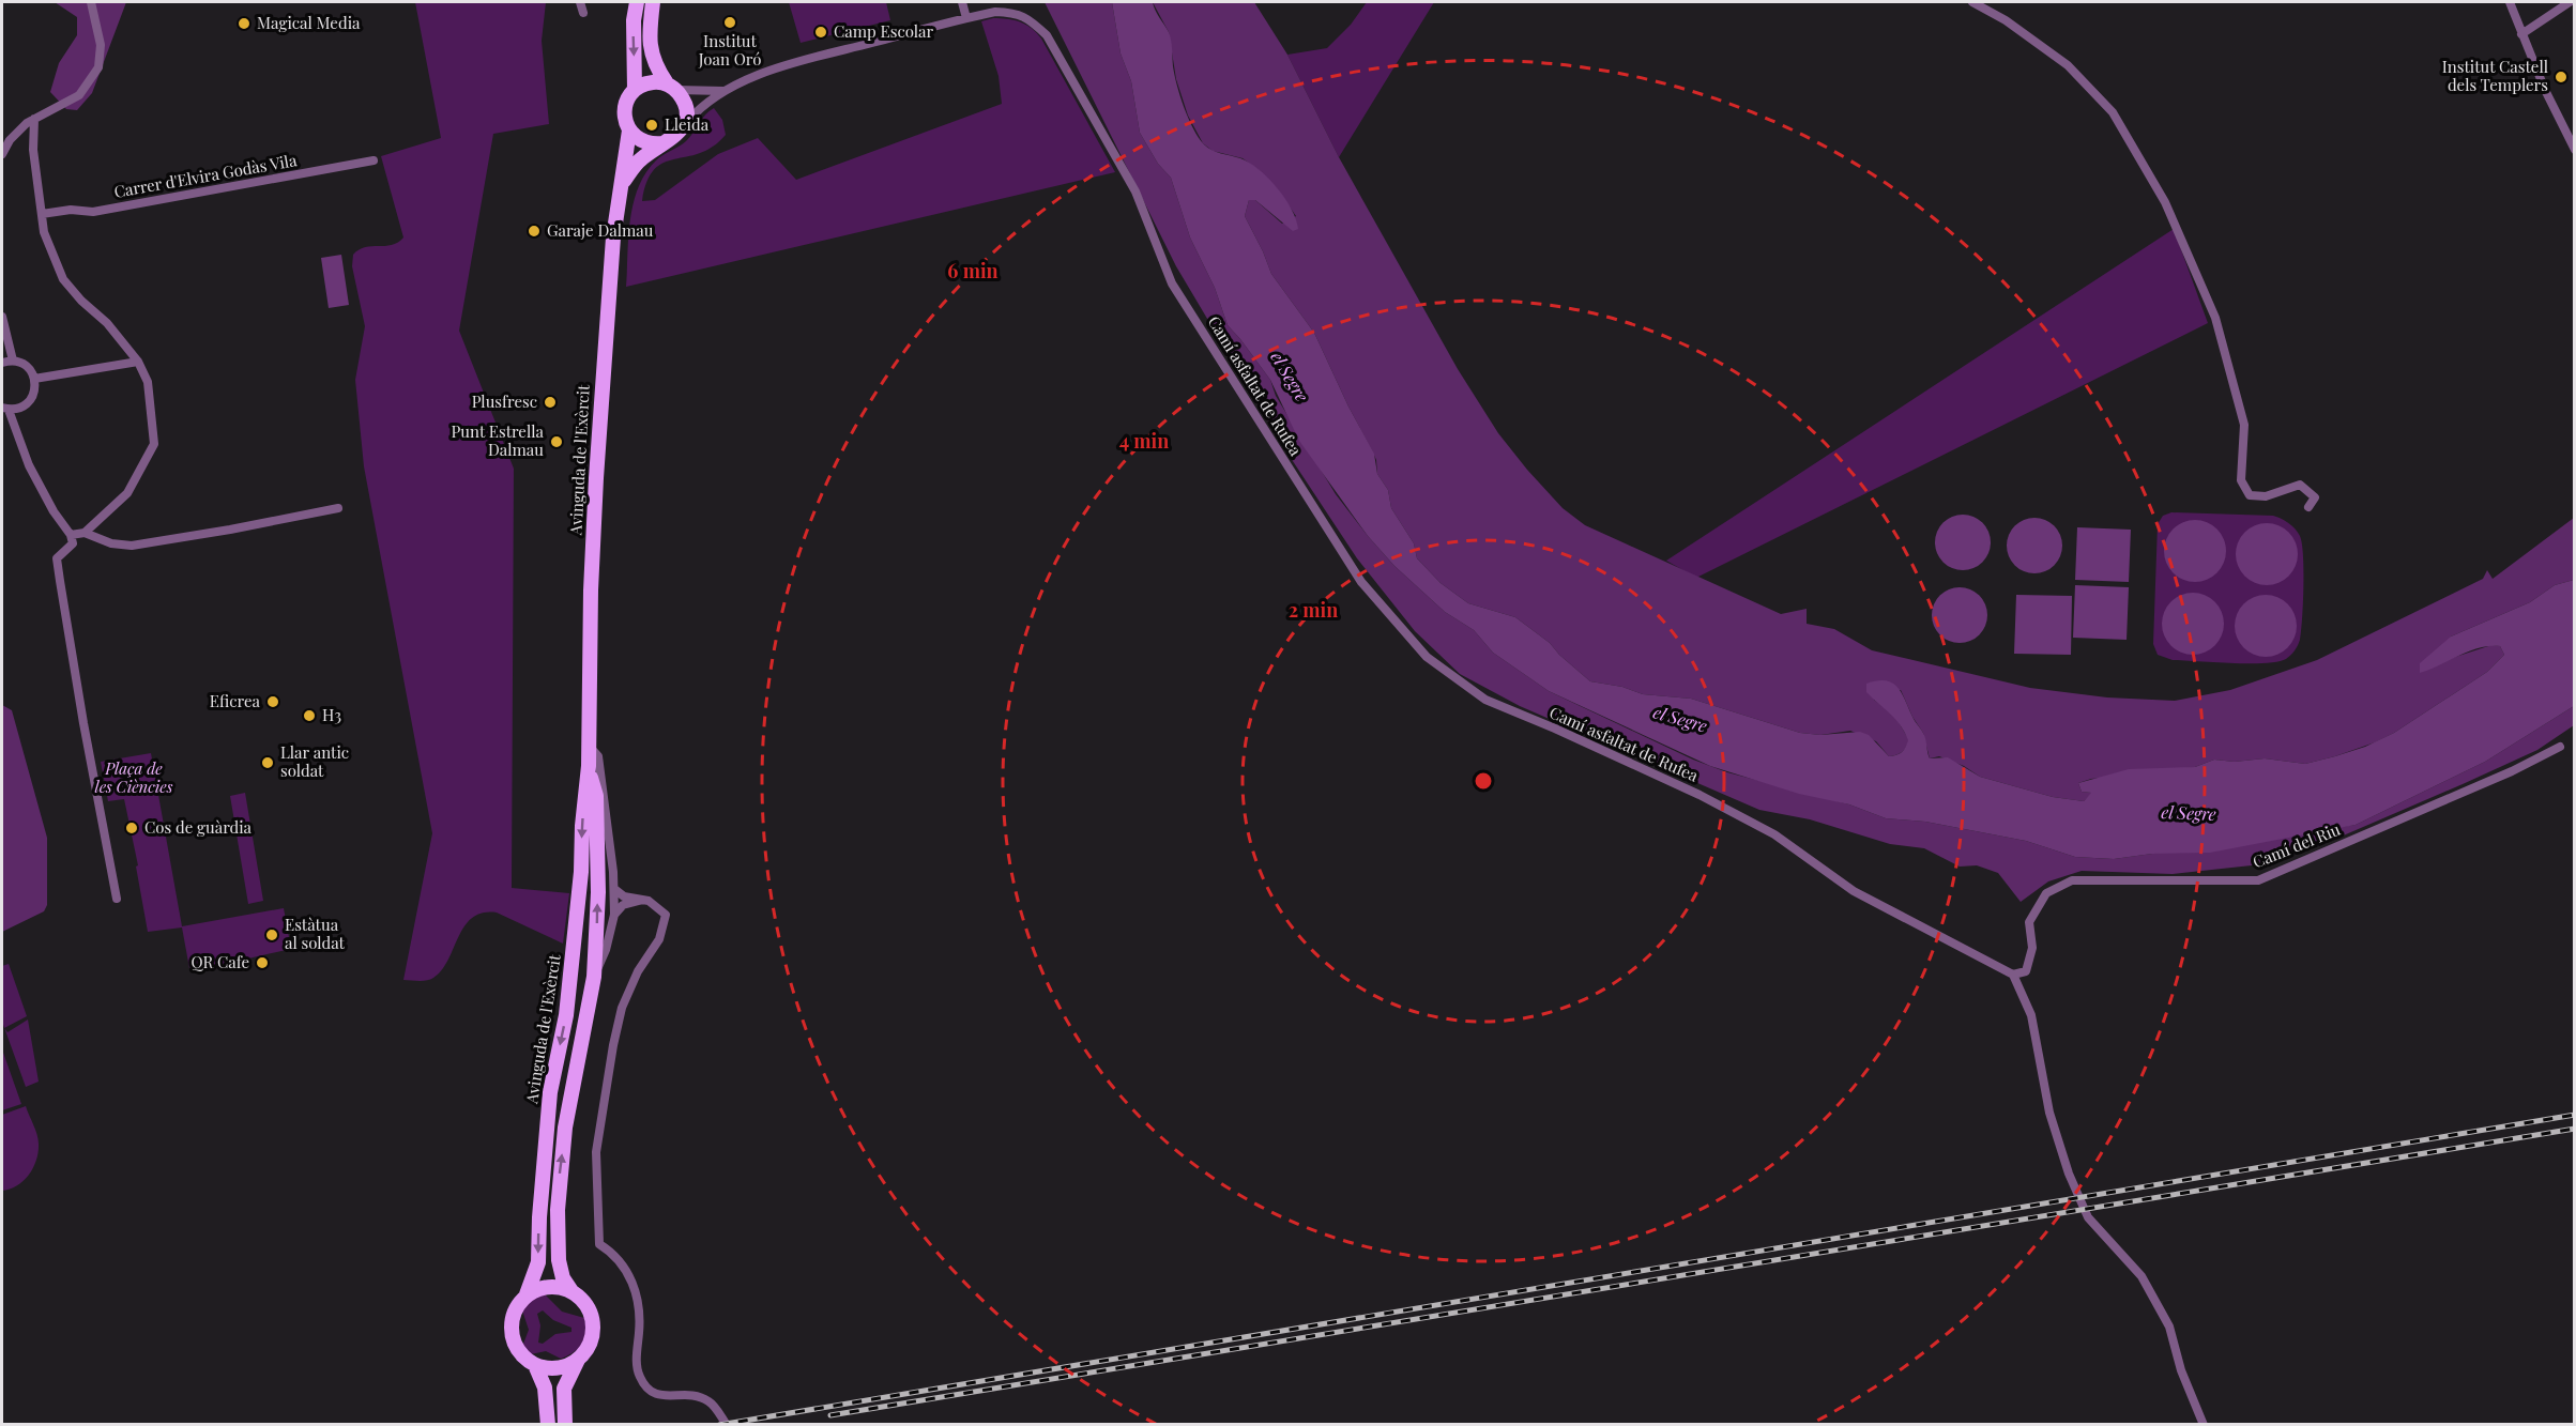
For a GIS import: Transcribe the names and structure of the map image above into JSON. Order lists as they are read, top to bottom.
{
  "streets": {
    "main road": ["Avinguda de l'Exèrcit"],
    "street": ["Carrer d'Elvira Godàs Vila", "Camí asfaltat de Rufea", "Camí del Riu"]
  },
  "crossings": [
    ["Camí asfaltat de Rufea", "Camí del Riu"]
  ],
  "water": ["el Segre"],
  "parks": ["Plaça de les Ciències"],
  "places": [
    "Institut Joan Oró",
    "Magical Media",
    "Camp Escolar",
    "Institut Castell dels Templers",
    "Lleida",
    "Garaje Dalmau",
    "Plusfresc",
    "Punt Estrella Dalmau",
    "Eficrea",
    "H3",
    "Llar antic soldat",
    "Cos de guàrdia",
    "Estàtua al soldat",
    "QR Cafe"
  ],
  "rings": ["6 min", "4 min", "2 min"]
}
